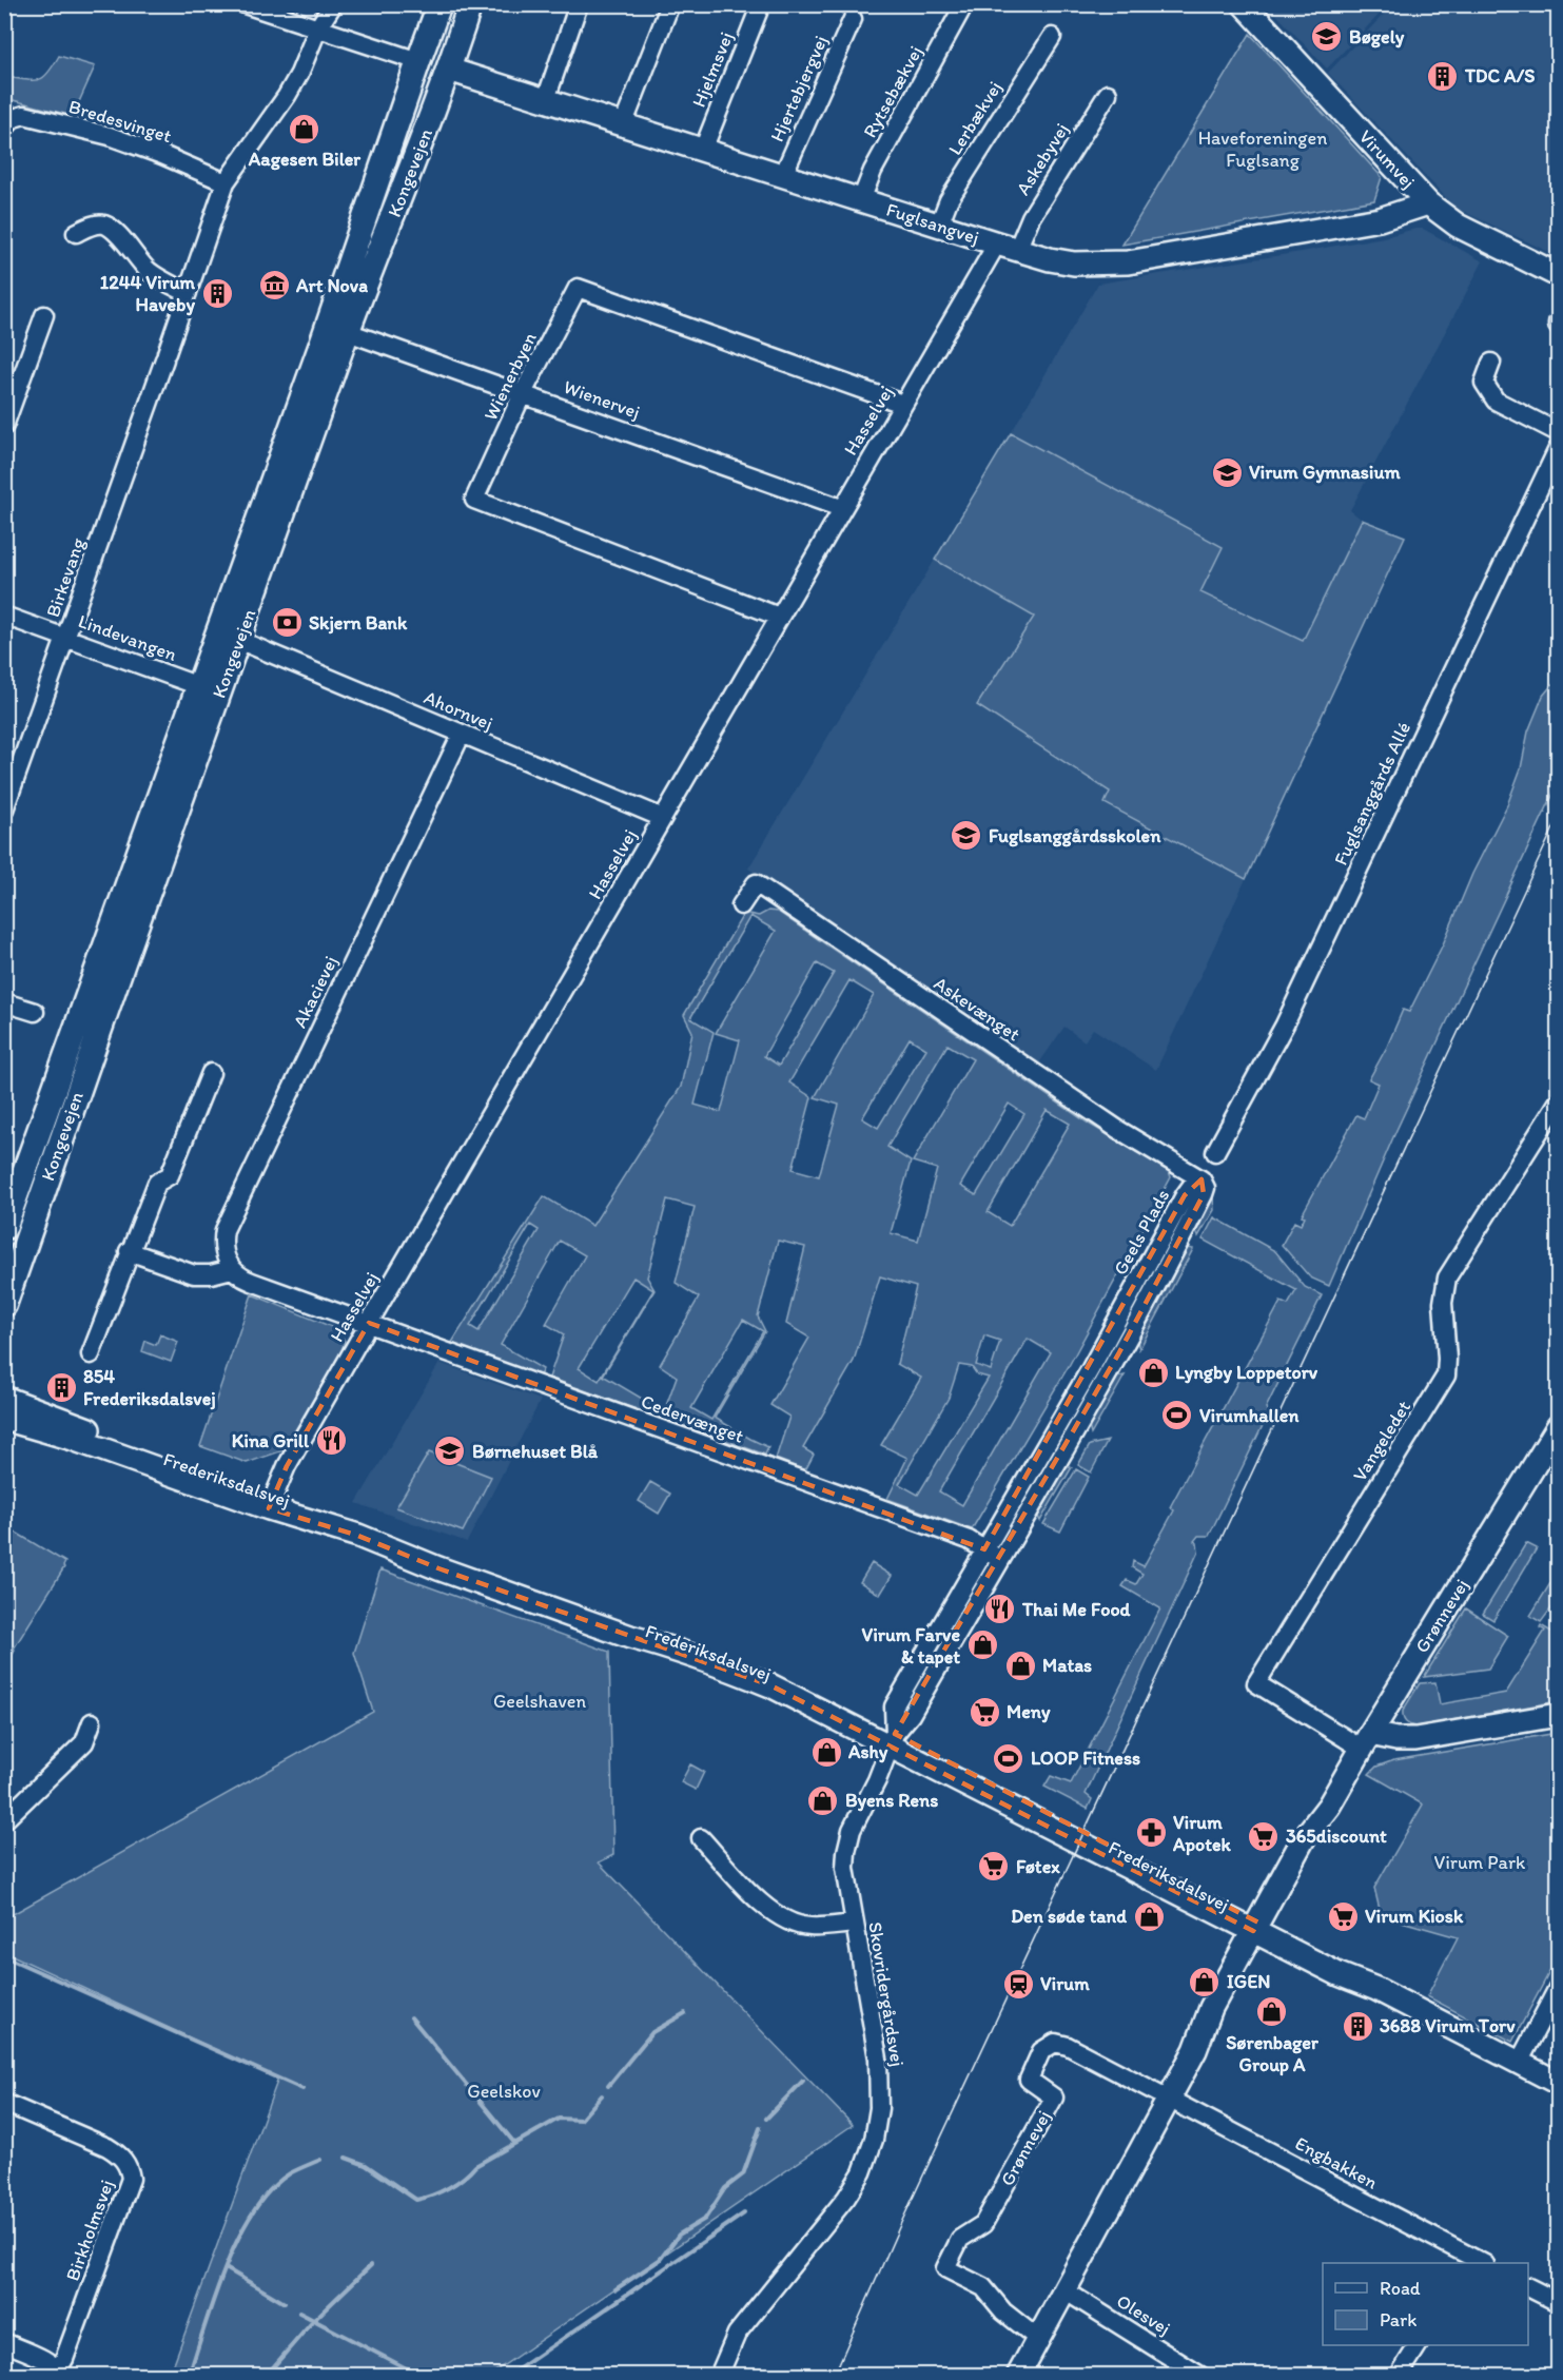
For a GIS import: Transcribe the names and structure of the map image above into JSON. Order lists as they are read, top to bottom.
{
  "streets": {
    "main road": ["Kongevejen"],
    "street": [
      "Hjelmsvej",
      "Hjertebjergvej",
      "Rytsebækvej",
      "Lerbækvej",
      "Bredesvinget",
      "Askebyvej",
      "Virumvej",
      "Fuglsangvej",
      "Wienerbyen",
      "Wienervej",
      "Hasselvej",
      "Birkevang",
      "Lindevangen",
      "Ahornvej",
      "Fuglsanggårds Allé",
      "Akacievej",
      "Askevænget",
      "Geels Plads",
      "Cedervænget",
      "Vangeledet",
      "Frederiksdalsvej",
      "Grønnevej",
      "Skovridergårdsvej",
      "Engbakken",
      "Birkholmsvej",
      "Olesvej"
    ]
  },
  "crossings": [
    ["Hjelmsvej", "Fuglsangvej"],
    ["Hjertebjergvej", "Fuglsangvej"],
    ["Rytsebækvej", "Fuglsangvej"],
    ["Lerbækvej", "Fuglsangvej"],
    ["Askebyvej", "Fuglsangvej"],
    ["Askebyvej", "Hasselvej"],
    ["Virumvej", "Fuglsangvej"],
    ["Kongevejen", "Fuglsangvej"],
    ["Kongevejen", "Wienervej"],
    ["Kongevejen", "Lindevangen"],
    ["Kongevejen", "Ahornvej"],
    ["Fuglsangvej", "Hasselvej"],
    ["Wienerbyen", "Wienervej"],
    ["Wienerbyen", "Hasselvej"],
    ["Wienervej", "Hasselvej"],
    ["Hasselvej", "Ahornvej"],
    ["Hasselvej", "Cedervænget"],
    ["Hasselvej", "Frederiksdalsvej"],
    ["Birkevang", "Lindevangen"],
    ["Ahornvej", "Akacievej"],
    ["Askevænget", "Geels Plads"],
    ["Geels Plads", "Cedervænget"],
    ["Geels Plads", "Frederiksdalsvej"],
    ["Geels Plads", "Skovridergårdsvej"],
    ["Vangeledet", "Grønnevej"],
    ["Frederiksdalsvej", "Grønnevej"],
    ["Frederiksdalsvej", "Skovridergårdsvej"],
    ["Grønnevej", "Engbakken"],
    ["Grønnevej", "Olesvej"]
  ],
  "parks": [
    "Haveforeningen Fuglsang",
    "Geelshaven",
    "Virum Park",
    "Geelskov"
  ],
  "places": {
    "school or university": [
      "Bøgely",
      "Virum Gymnasium",
      "Fuglsanggårdsskolen",
      "Børnehuset Blå"
    ],
    "building": [
      "TDC A/S",
      "1244 Virum Haveby",
      "854 Frederiksdalsvej",
      "3688 Virum Torv"
    ],
    "shop": [
      "Aagesen Biler",
      "Lyngby Loppetorv",
      "Virum Farve & tapet",
      "Matas",
      "Ashy",
      "Byens Rens",
      "Den søde tand",
      "IGEN",
      "Sørenbager Group A"
    ],
    "museum": ["Art Nova"],
    "bank": ["Skjern Bank"],
    "sports": ["Virumhallen", "LOOP Fitness"],
    "restaurant": ["Kina Grill", "Thai Me Food"],
    "supermarket": [
      "Meny",
      "365discount",
      "Føtex",
      "Virum Kiosk"
    ],
    "pharmacy": ["Virum Apotek"],
    "station": ["Virum"]
  },
  "legend": ["Road", "Park"]
}
